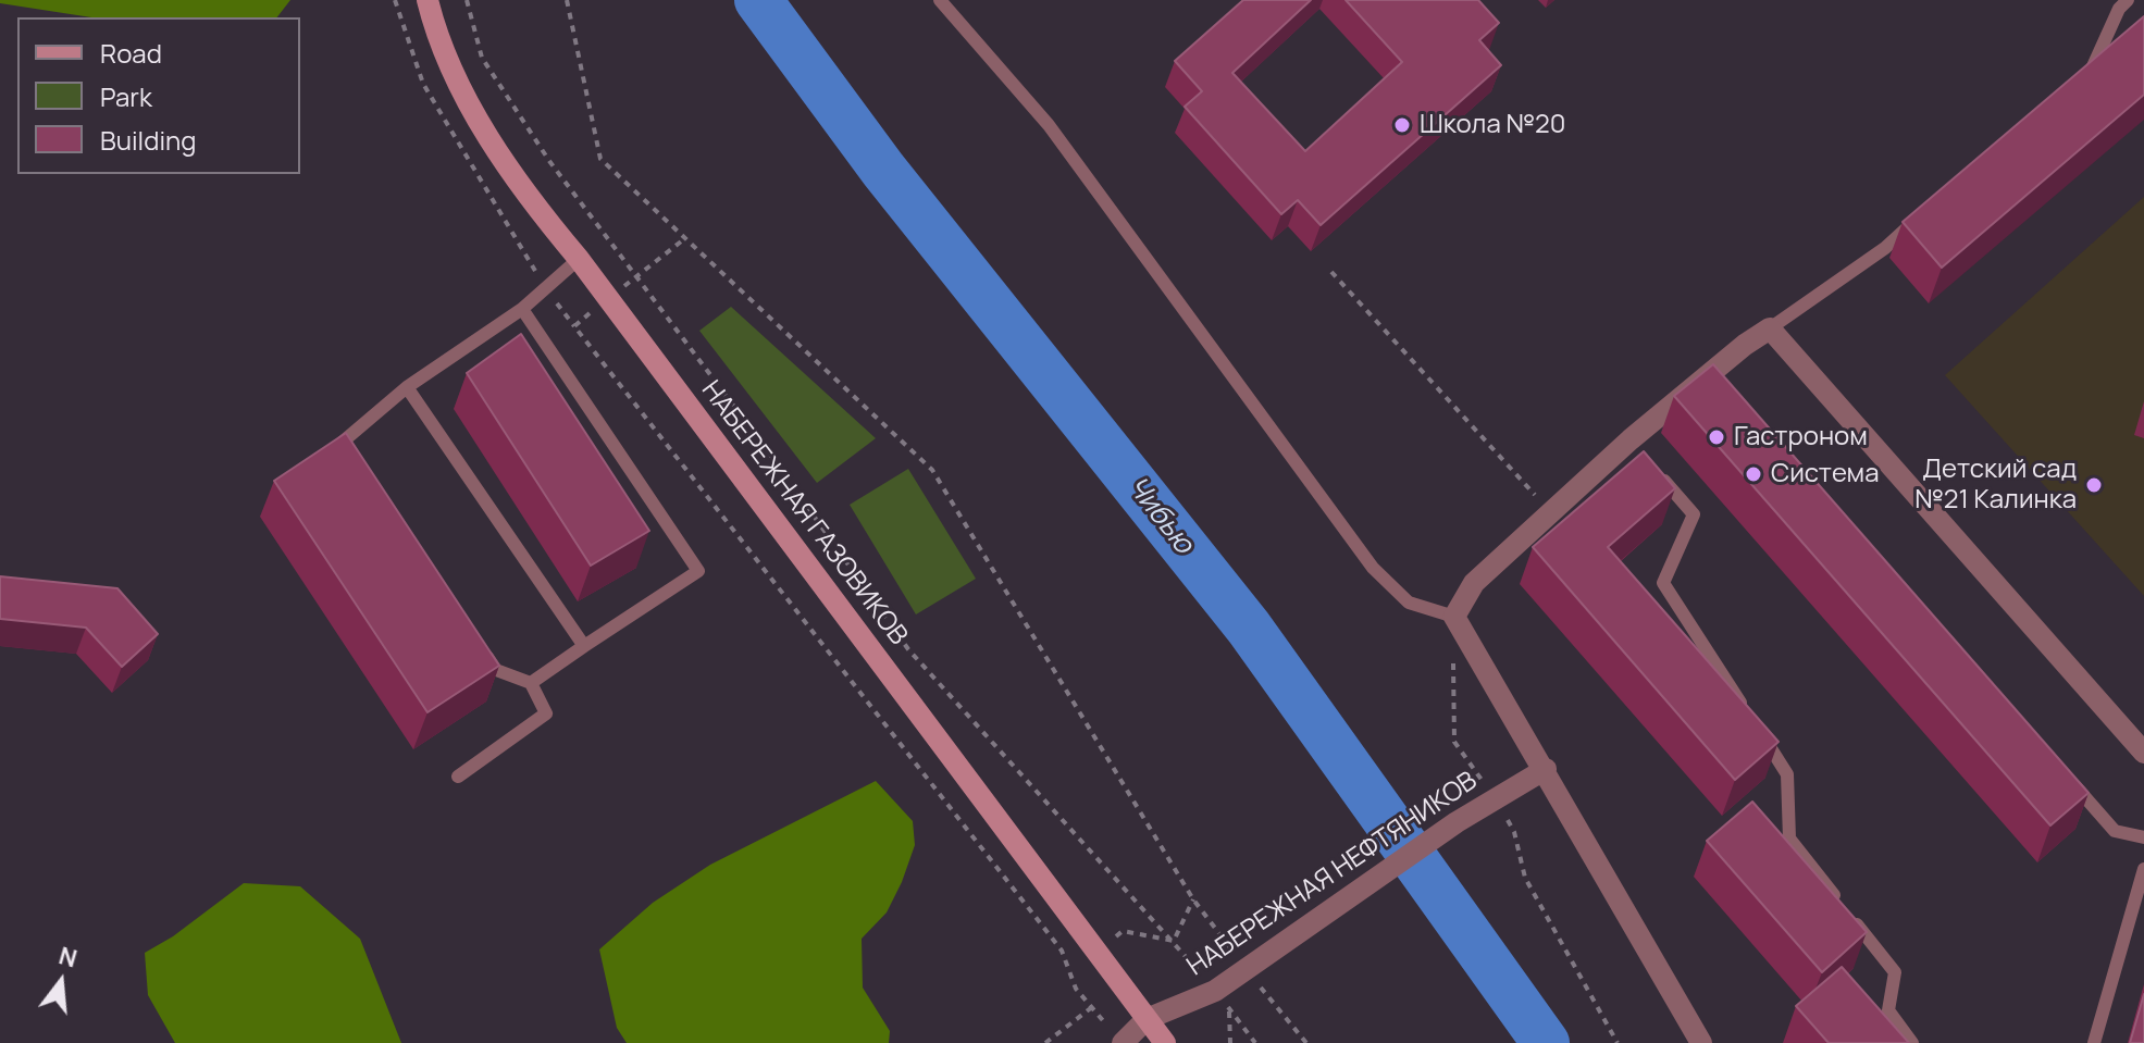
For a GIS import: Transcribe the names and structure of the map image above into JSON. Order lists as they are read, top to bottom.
{
  "streets": {
    "main road": ["НАБЕРЕЖНАЯ ГАЗОВИКОВ"],
    "street": ["НАБЕРЕЖНАЯ НЕФТЯНИКОВ"]
  },
  "crossings": [
    ["НАБЕРЕЖНАЯ ГАЗОВИКОВ", "НАБЕРЕЖНАЯ НЕФТЯНИКОВ"]
  ],
  "water": ["Чибью"],
  "places": [
    "Школа №20",
    "Гастроном",
    "Система",
    "Детский сад №21 Калинка"
  ],
  "legend": ["Road", "Park", "Building"],
  "north": "top"
}
